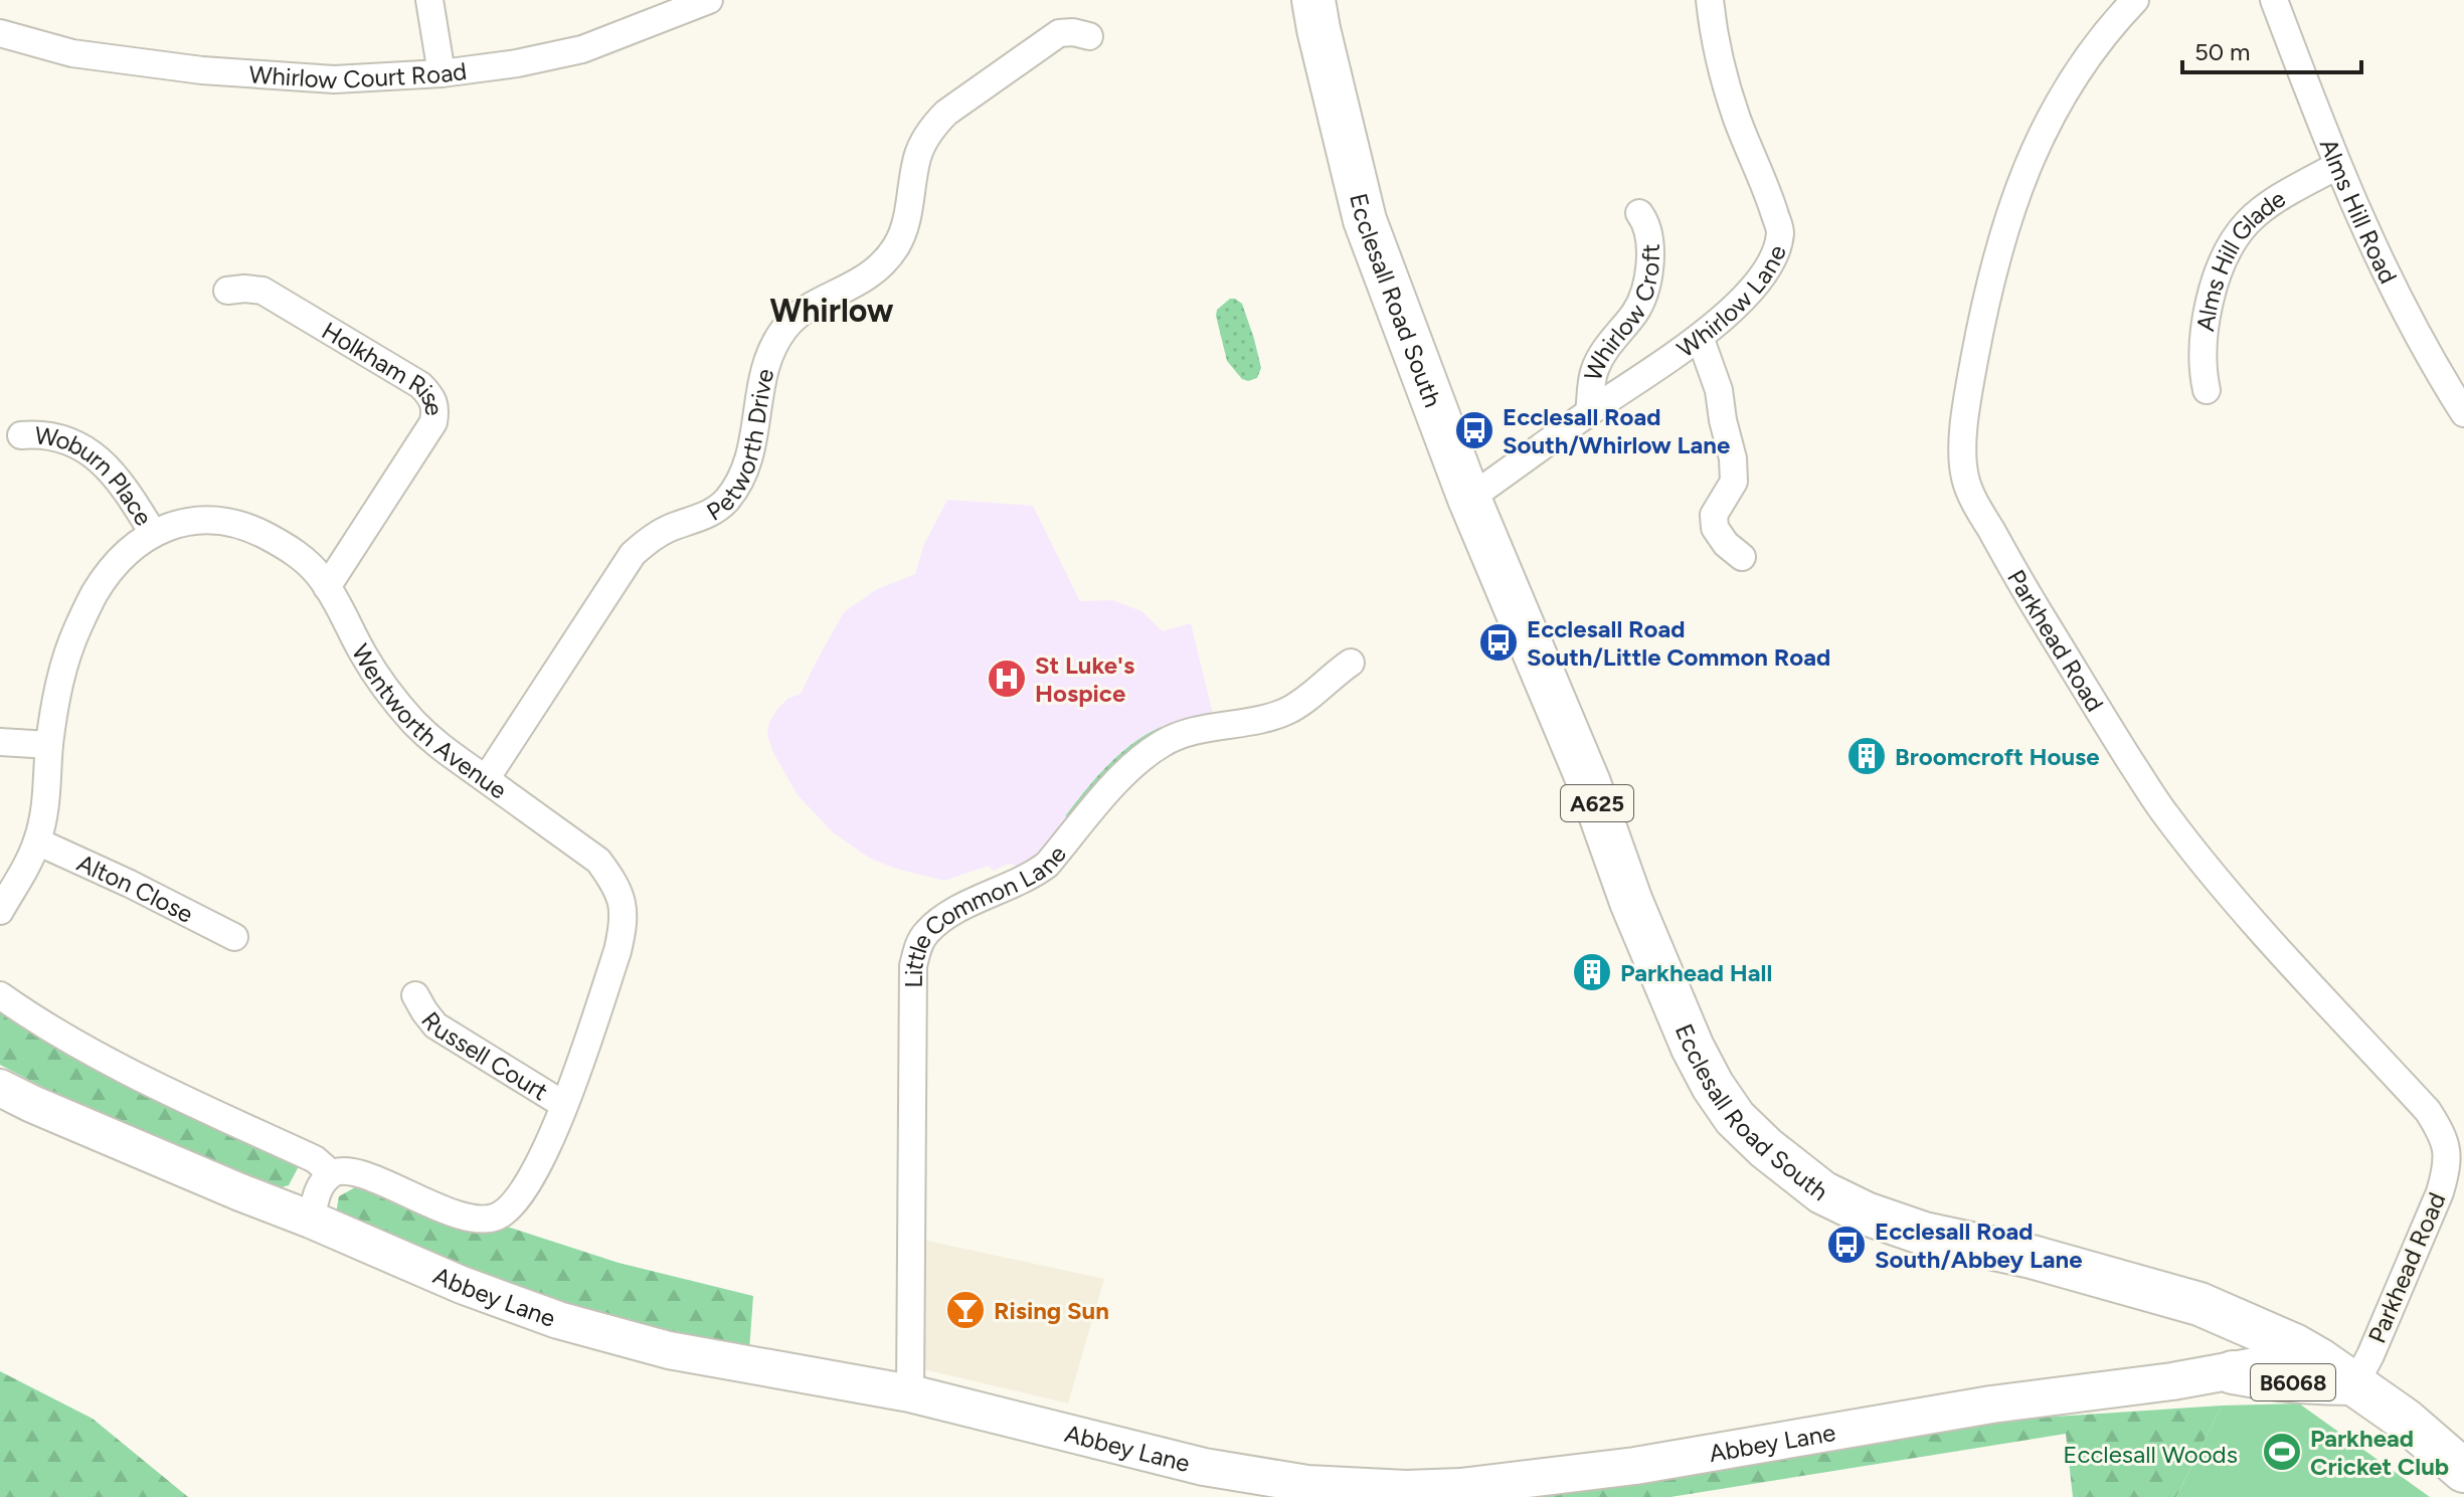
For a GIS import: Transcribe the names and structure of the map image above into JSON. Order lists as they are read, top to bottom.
{
  "streets": {
    "main road": [
      "Ecclesall Road South",
      "A625",
      "Abbey Lane",
      "B6068"
    ],
    "street": [
      "Whirlow Court Road",
      "Alms Hill Road",
      "Alms Hill Glade",
      "Whirlow Lane",
      "Whirlow Croft",
      "Holkham Rise",
      "Petworth Drive",
      "Woburn Place",
      "Parkhead Road",
      "Wentworth Avenue",
      "Alton Close",
      "Little Common Lane",
      "Russell Court"
    ]
  },
  "crossings": [
    ["Alms Hill Road", "Alms Hill Glade"],
    ["Whirlow Lane", "Ecclesall Road South"],
    ["Whirlow Lane", "Whirlow Croft"],
    ["Ecclesall Road South", "Parkhead Road"],
    ["Ecclesall Road South", "Abbey Lane"],
    ["Ecclesall Road South", "B6068"],
    ["Holkham Rise", "Wentworth Avenue"],
    ["Petworth Drive", "Wentworth Avenue"],
    ["Woburn Place", "Wentworth Avenue"],
    ["Parkhead Road", "B6068"],
    ["Wentworth Avenue", "Alton Close"],
    ["Wentworth Avenue", "Russell Court"],
    ["Little Common Lane", "Abbey Lane"],
    ["Abbey Lane", "B6068"]
  ],
  "districts": ["Whirlow"],
  "parks": ["Ecclesall Woods"],
  "places": {
    "bus stop": ["Ecclesall Road South/Whirlow Lane", "Ecclesall Road South/Little Common Road", "Ecclesall Road South/Abbey Lane"],
    "hospital": ["St Luke's Hospice"],
    "building": ["Broomcroft House", "Parkhead Hall"],
    "bar": ["Rising Sun"],
    "sports": ["Parkhead Cricket Club"]
  },
  "scale_bar": "50 m"
}
